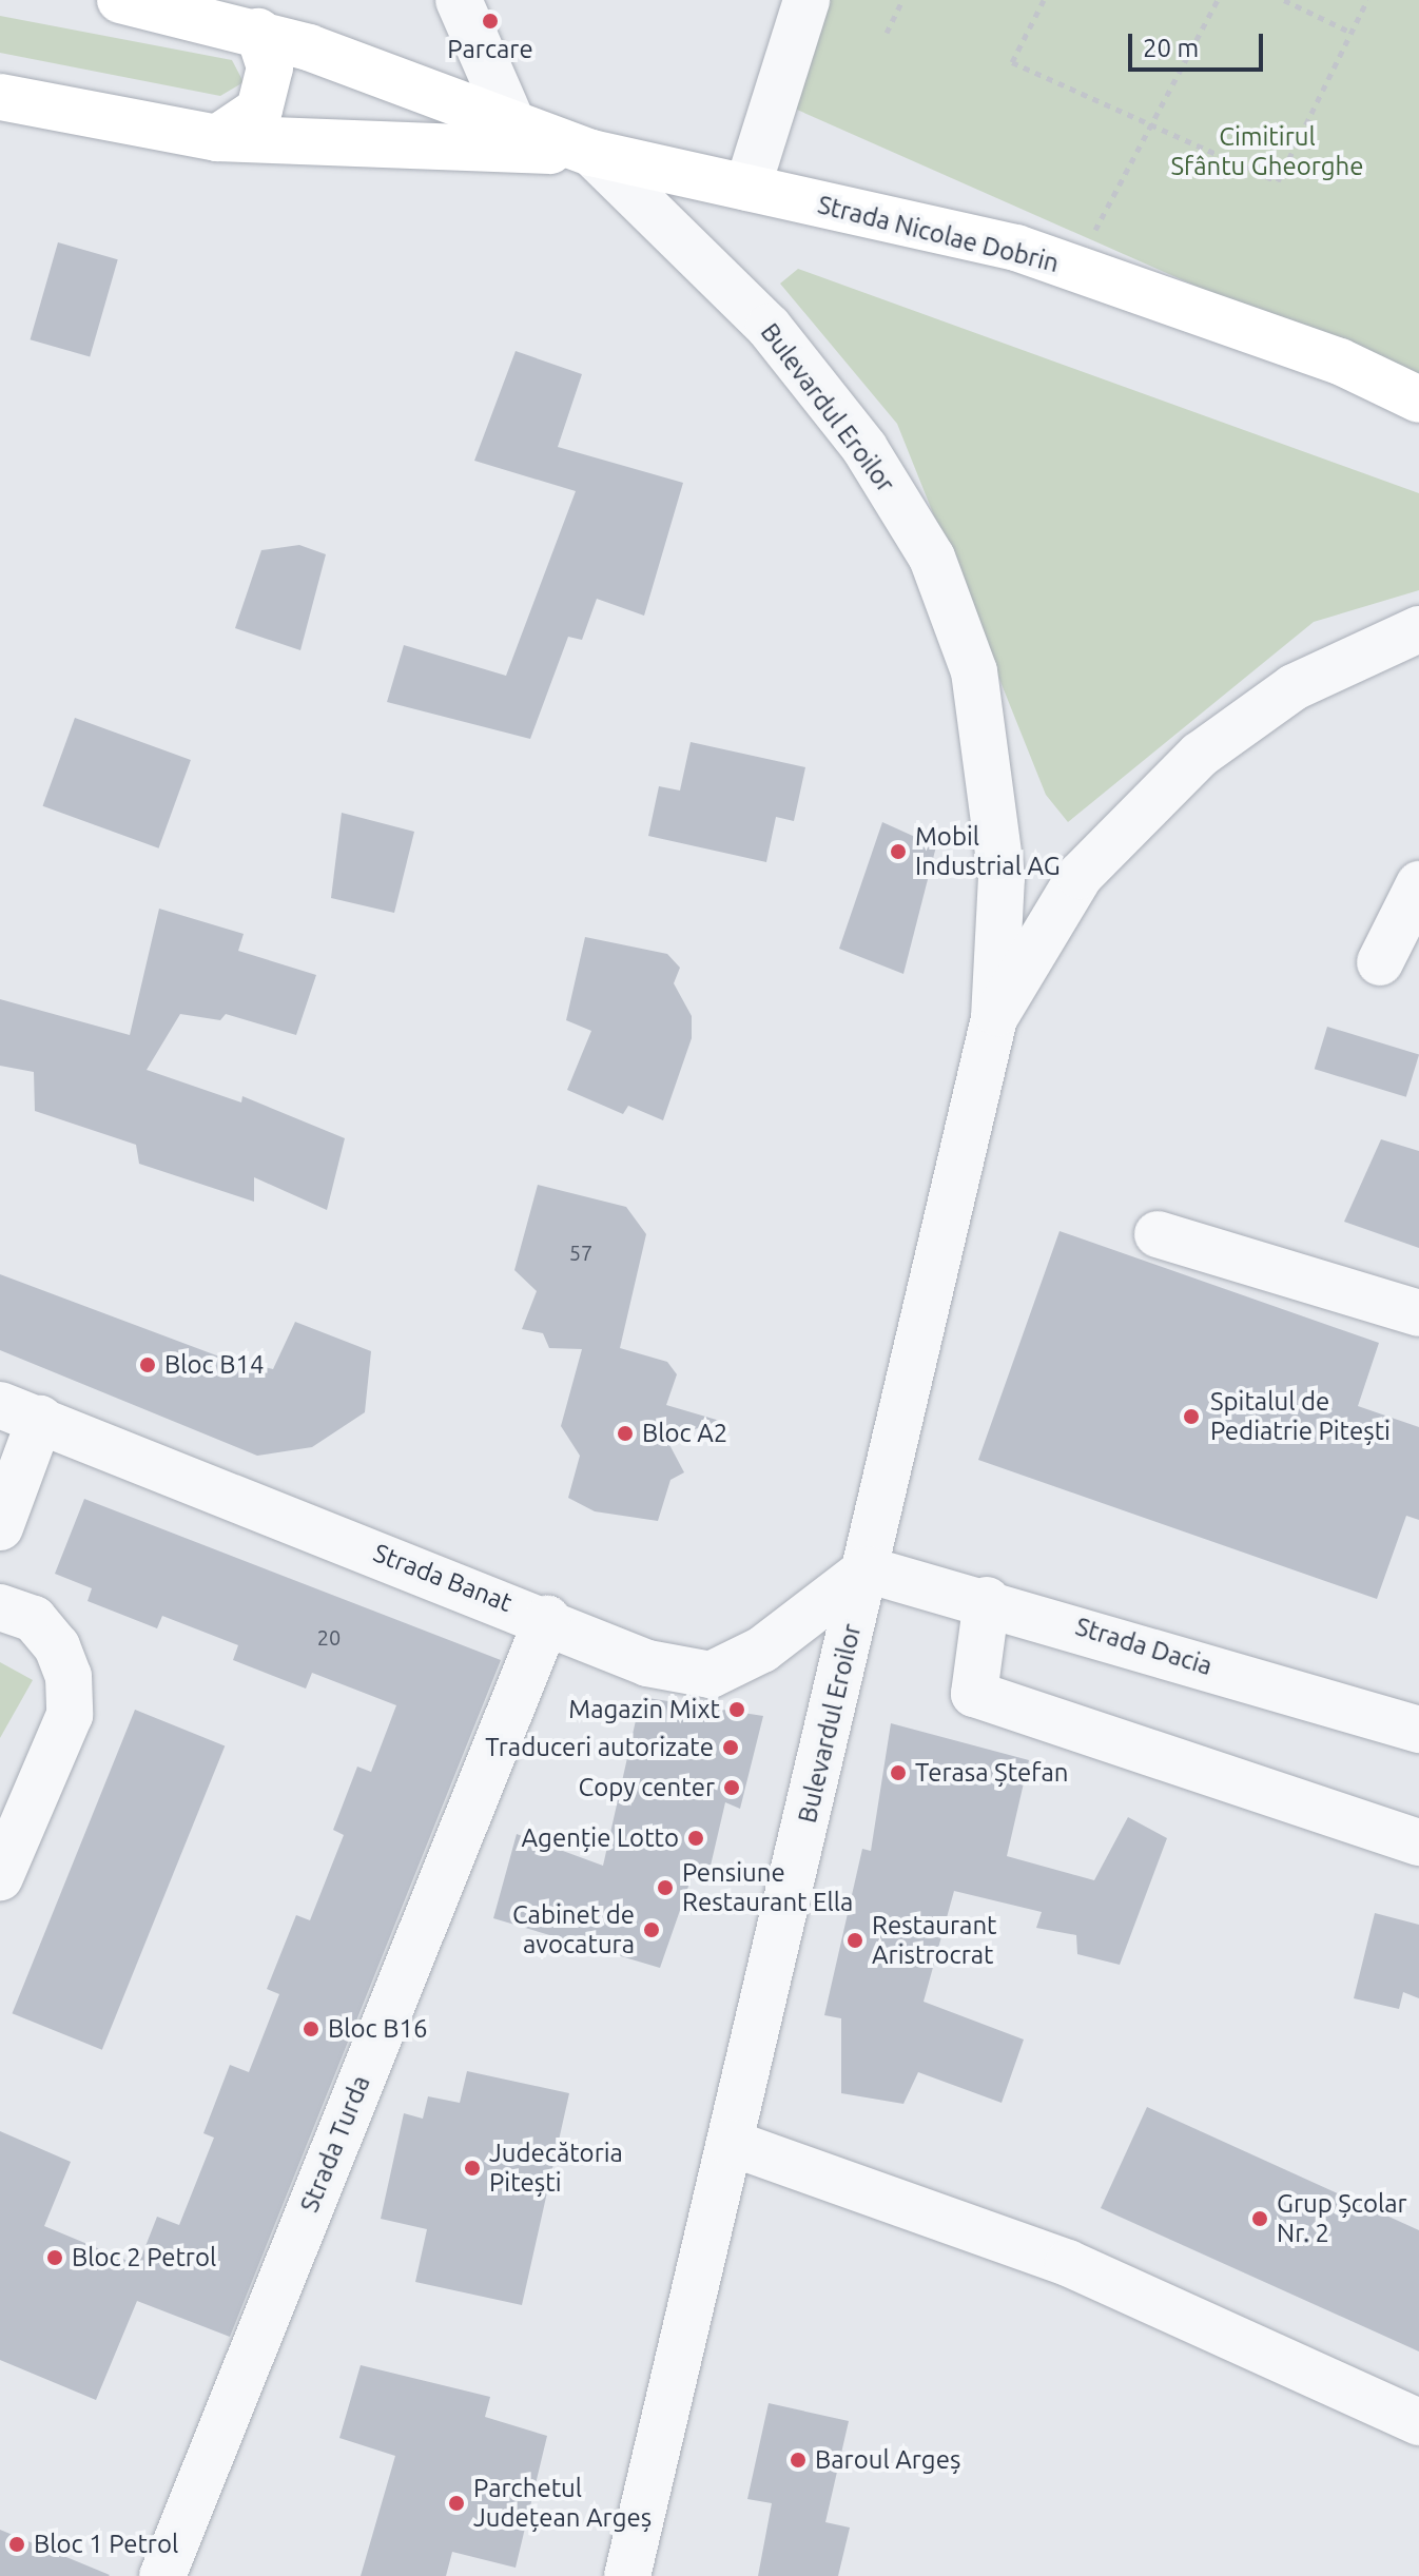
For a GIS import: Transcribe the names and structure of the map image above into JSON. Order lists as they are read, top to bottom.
{
  "streets": {
    "main road": ["Strada Nicolae Dobrin"],
    "street": [
      "Bulevardul Eroilor",
      "Strada Banat",
      "Strada Dacia",
      "Strada Turda"
    ]
  },
  "crossings": [
    ["Strada Nicolae Dobrin", "Bulevardul Eroilor"],
    ["Bulevardul Eroilor", "Strada Banat"],
    ["Bulevardul Eroilor", "Strada Dacia"],
    ["Strada Banat", "Strada Dacia"],
    ["Strada Banat", "Strada Turda"]
  ],
  "parks": ["Cimitirul Sfântu Gheorghe"],
  "places": [
    "Parcare",
    "Mobil Industrial AG",
    "Bloc B14",
    "Spitalul de Pediatrie Pitești",
    "Bloc A2",
    "Magazin Mixt",
    "Traduceri autorizate",
    "Terasa Ștefan",
    "Copy center",
    "Agenție Lotto",
    "Pensiune Restaurant Ella",
    "Cabinet de avocatura",
    "Restaurant Aristrocrat",
    "Bloc B16",
    "Judecătoria Pitești",
    "Grup Școlar Nr. 2",
    "Bloc 2 Petrol",
    "Baroul Argeș",
    "Parchetul Județean Argeș",
    "Bloc 1 Petrol"
  ],
  "house_numbers": ["57", "20"],
  "scale_bar": "20 m"
}
